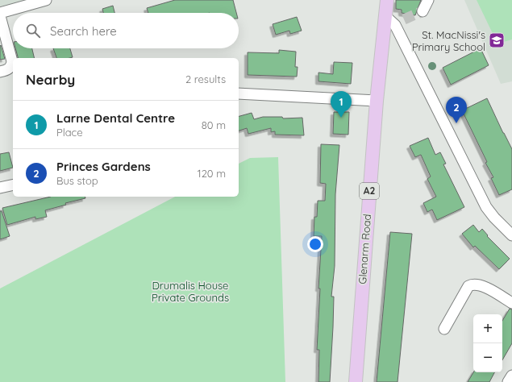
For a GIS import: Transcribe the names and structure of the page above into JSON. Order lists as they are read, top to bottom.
{
  "streets": {
    "main road": ["A2", "Glenarm Road"]
  },
  "parks": ["Drumalis House Private Grounds"],
  "places": {
    "school or university": ["St. MacNissi's Primary School"]
  },
  "page": {
    "search": "Search here",
    "heading": ["Nearby", "2 results"],
    "pins": ["1", "2"],
    "list": [
      {
        "mark": "1",
        "name": "Larne Dental Centre",
        "note": "Place",
        "value": "80 m"
      },
      {
        "mark": "2",
        "name": "Princes Gardens",
        "note": "Bus stop",
        "value": "120 m"
      }
    ],
    "map_buttons": ["+", "−"]
  }
}
